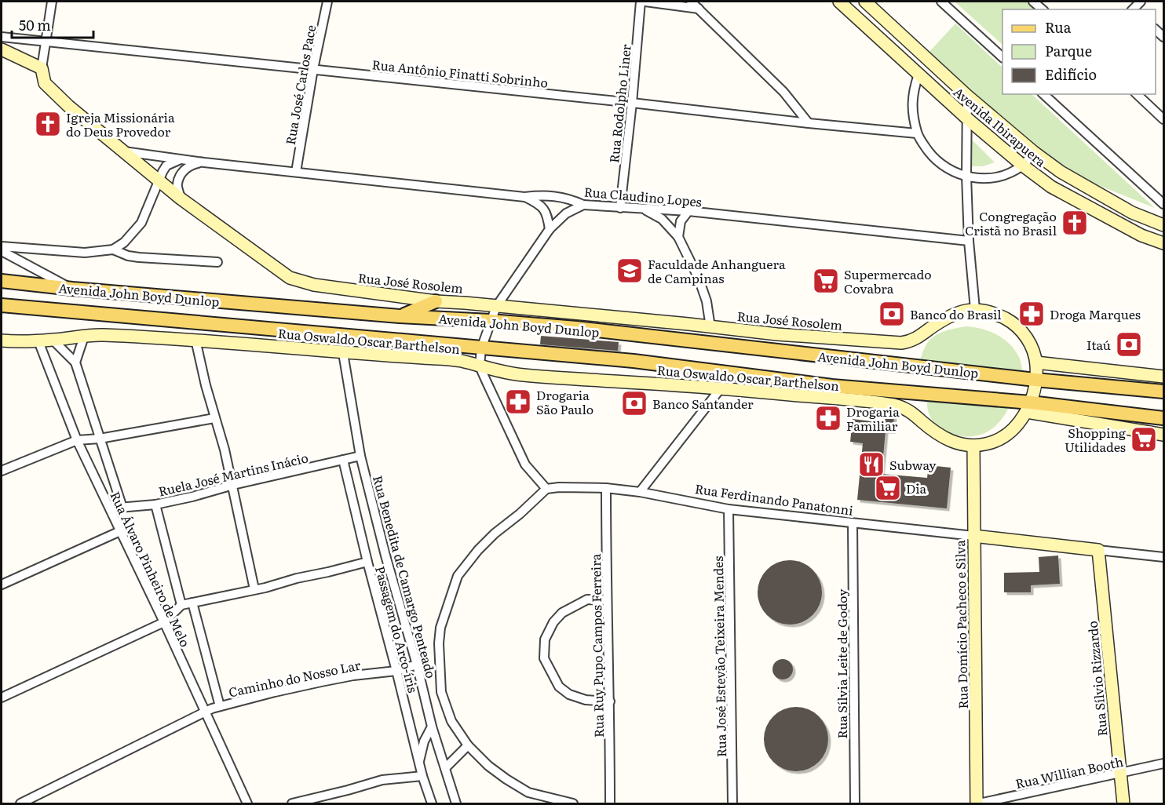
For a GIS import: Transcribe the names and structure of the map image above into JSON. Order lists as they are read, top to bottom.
{
  "streets": {
    "main road": ["Avenida John Boyd Dunlop"],
    "street": [
      "Rua Antônio Finatti Sobrinho",
      "Rua José Carlos Pace",
      "Rua Rodolpho Liner",
      "Avenida Ibirapuera",
      "Rua Claudino Lopes",
      "Rua José Rosolem",
      "Rua Oswaldo Oscar Barthelson",
      "Ruela José Martins Inácio",
      "Rua Ferdinando Panatonni",
      "Rua Álvaro Pinheiro de Melo",
      "Rua Benedita de Camargo Penteado",
      "Rua Domício Pacheco e Silva",
      "Passagem do Arco-íris",
      "Rua Ruy Pupo Campos Ferreira",
      "Rua José Estevão Teixeira Mendes",
      "Rua Sílvia Leite de Godoy",
      "Caminho do Nosso Lar",
      "Rua Sílvio Rizzardo",
      "Rua Willian Booth"
    ]
  },
  "crossings": [
    ["Rua Antônio Finatti Sobrinho", "Rua José Carlos Pace"],
    ["Rua Antônio Finatti Sobrinho", "Rua Rodolpho Liner"],
    ["Rua José Carlos Pace", "Rua Claudino Lopes"],
    ["Rua Rodolpho Liner", "Rua Claudino Lopes"],
    ["Rua Claudino Lopes", "Rua José Rosolem"],
    ["Rua José Rosolem", "Avenida John Boyd Dunlop"],
    ["Avenida John Boyd Dunlop", "Rua Oswaldo Oscar Barthelson"],
    ["Avenida John Boyd Dunlop", "Rua Domício Pacheco e Silva"],
    ["Rua Oswaldo Oscar Barthelson", "Rua Álvaro Pinheiro de Melo"],
    ["Rua Oswaldo Oscar Barthelson", "Rua Benedita de Camargo Penteado"],
    ["Ruela José Martins Inácio", "Rua Álvaro Pinheiro de Melo"],
    ["Ruela José Martins Inácio", "Rua Benedita de Camargo Penteado"],
    ["Ruela José Martins Inácio", "Passagem do Arco-íris"],
    ["Rua Ferdinando Panatonni", "Rua Domício Pacheco e Silva"],
    ["Rua Ferdinando Panatonni", "Rua Ruy Pupo Campos Ferreira"],
    ["Rua Ferdinando Panatonni", "Rua José Estevão Teixeira Mendes"],
    ["Rua Ferdinando Panatonni", "Rua Sílvia Leite de Godoy"],
    ["Rua Ferdinando Panatonni", "Rua Sílvio Rizzardo"],
    ["Rua Álvaro Pinheiro de Melo", "Caminho do Nosso Lar"],
    ["Rua Benedita de Camargo Penteado", "Caminho do Nosso Lar"],
    ["Rua Domício Pacheco e Silva", "Rua Willian Booth"],
    ["Passagem do Arco-íris", "Caminho do Nosso Lar"],
    ["Rua Sílvio Rizzardo", "Rua Willian Booth"]
  ],
  "places": {
    "church": ["Igreja Missionária do Deus Provedor", "Congregação Cristã no Brasil"],
    "school or university": ["Faculdade Anhanguera de Campinas"],
    "supermarket": ["Supermercado Covabra", "Shopping Utilidades", "Dia"],
    "bank": ["Banco do Brasil", "Itaú", "Banco Santander"],
    "pharmacy": ["Droga Marques", "Drogaria São Paulo", "Drogaria Familiar"],
    "restaurant": ["Subway"]
  },
  "legend": ["Rua", "Parque", "Edifício"],
  "scale_bar": "50 m"
}
